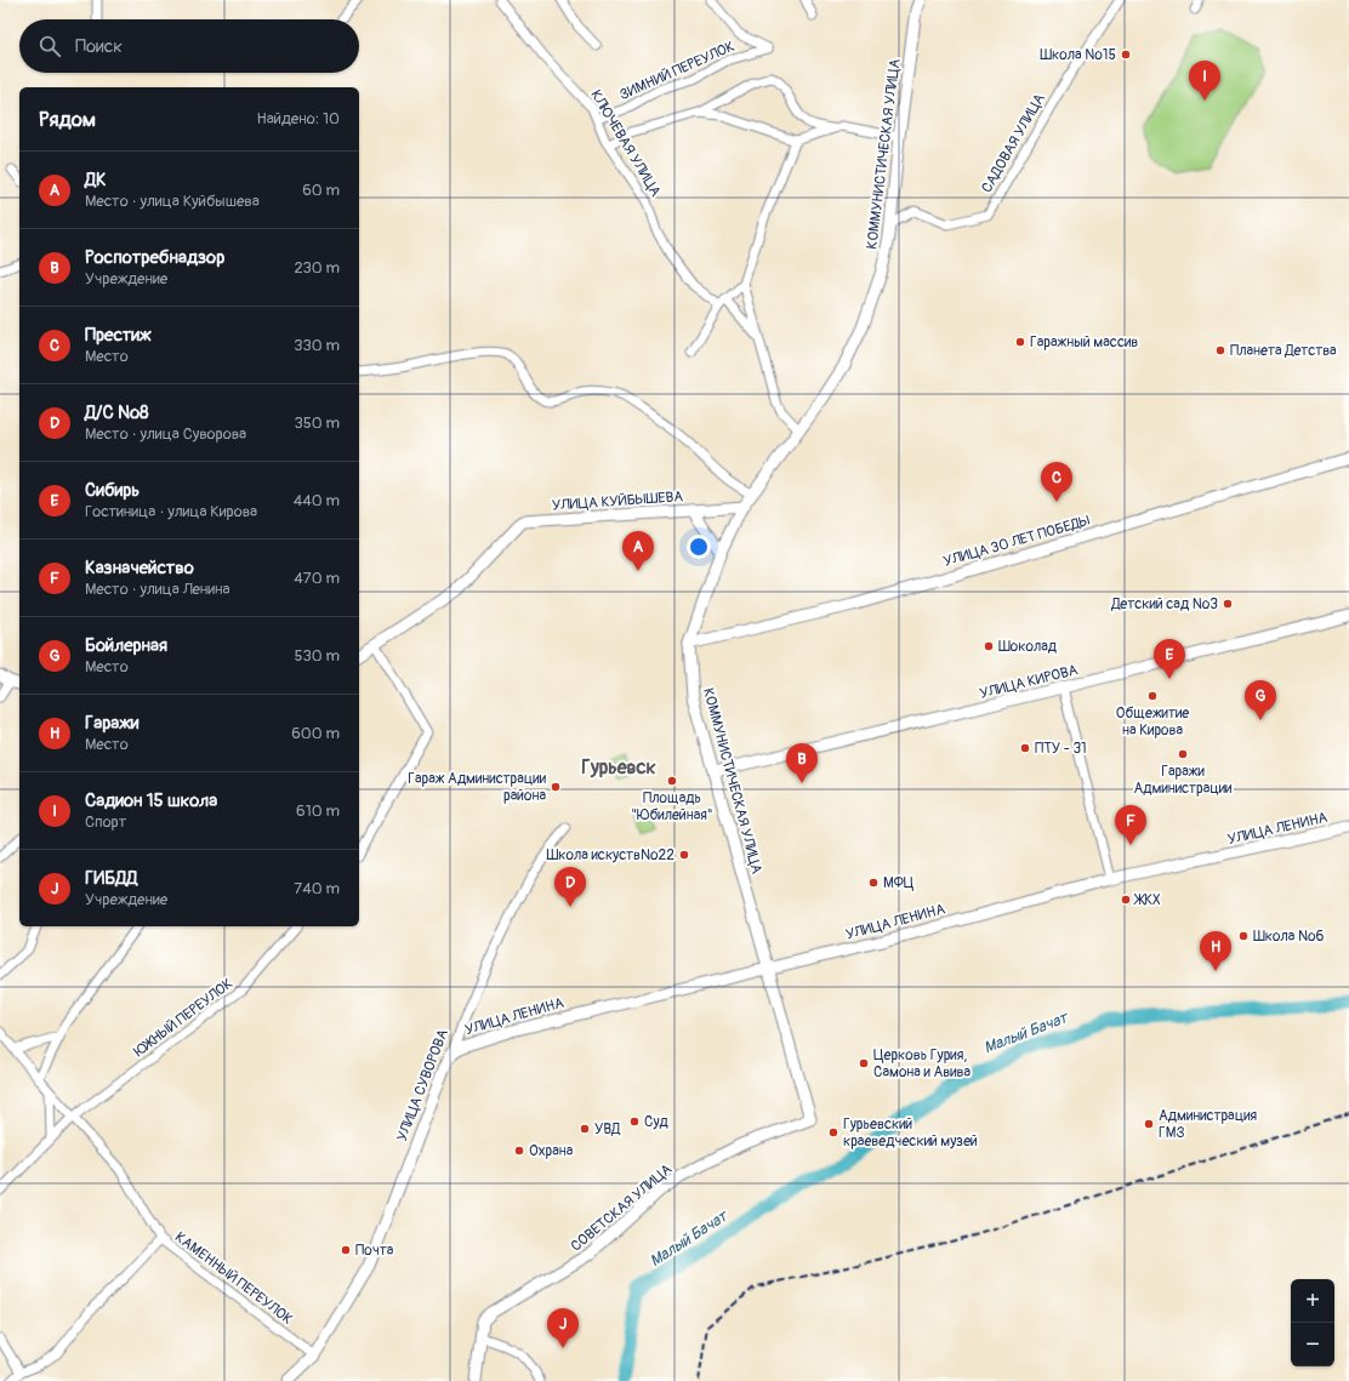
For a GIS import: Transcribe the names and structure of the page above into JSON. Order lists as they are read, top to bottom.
{
  "streets": {
    "street": [
      "ЗИМНИЙ ПЕРЕУЛОК",
      "КЛЮЧЕВАЯ УЛИЦА",
      "САДОВАЯ УЛИЦА",
      "КОММУНИСТИЧЕСКАЯ УЛИЦА",
      "УЛИЦА КУЙБЫШЕВА",
      "УЛИЦА 30 ЛЕТ ПОБЕДЫ",
      "УЛИЦА КИРОВА",
      "УЛИЦА ЛЕНИНА",
      "ЮЖНЫЙ ПЕРЕУЛОК",
      "УЛИЦА СУВОРОВА",
      "СОВЕТСКАЯ УЛИЦА",
      "КАМЕННЫЙ ПЕРЕУЛОК"
    ]
  },
  "crossings": [
    ["ЗИМНИЙ ПЕРЕУЛОК", "КЛЮЧЕВАЯ УЛИЦА"],
    ["САДОВАЯ УЛИЦА", "КОММУНИСТИЧЕСКАЯ УЛИЦА"],
    ["КОММУНИСТИЧЕСКАЯ УЛИЦА", "УЛИЦА КУЙБЫШЕВА"],
    ["КОММУНИСТИЧЕСКАЯ УЛИЦА", "УЛИЦА 30 ЛЕТ ПОБЕДЫ"],
    ["КОММУНИСТИЧЕСКАЯ УЛИЦА", "УЛИЦА КИРОВА"],
    ["КОММУНИСТИЧЕСКАЯ УЛИЦА", "УЛИЦА ЛЕНИНА"],
    ["КОММУНИСТИЧЕСКАЯ УЛИЦА", "СОВЕТСКАЯ УЛИЦА"],
    ["УЛИЦА ЛЕНИНА", "УЛИЦА СУВОРОВА"],
    ["ЮЖНЫЙ ПЕРЕУЛОК", "КАМЕННЫЙ ПЕРЕУЛОК"],
    ["УЛИЦА СУВОРОВА", "КАМЕННЫЙ ПЕРЕУЛОК"]
  ],
  "districts": ["Гурьевск"],
  "water": ["Малый Бачат"],
  "places": [
    "Школа №15",
    "Гаражный массив",
    "Планета Детства",
    "Детский сад №3",
    "Шоколад",
    "Общежитие на Кирова",
    "ПТУ - 31",
    "Гаражи Администрации",
    "Площадь \"Юбилейная\"",
    "Гараж Администрации района",
    "Школа искуств№22",
    "МФЦ",
    "ЖКХ",
    "Школа №6",
    "Церковь Гурия, Самона и Авива",
    "Суд",
    "Администрация ГМЗ",
    "УВД",
    "Гурьевский краеведческий музей",
    "Охрана",
    "Почта"
  ],
  "page": {
    "search": "Поиск",
    "pins": [
      "I",
      "C",
      "A",
      "E",
      "G",
      "B",
      "F",
      "D",
      "H",
      "J"
    ],
    "heading": ["Рядом", "Найдено: 10"],
    "list": [
      {
        "mark": "A",
        "name": "ДК",
        "note": "Место · улица Куйбышева",
        "value": "60 m"
      },
      {
        "mark": "B",
        "name": "Роспотребнадзор",
        "note": "Учреждение",
        "value": "230 m"
      },
      {
        "mark": "C",
        "name": "Престиж",
        "note": "Место",
        "value": "330 m"
      },
      {
        "mark": "D",
        "name": "Д/С №8",
        "note": "Место · улица Суворова",
        "value": "350 m"
      },
      {
        "mark": "E",
        "name": "Сибирь",
        "note": "Гостиница · улица Кирова",
        "value": "440 m"
      },
      {
        "mark": "F",
        "name": "Казначейство",
        "note": "Место · улица Ленина",
        "value": "470 m"
      },
      {
        "mark": "G",
        "name": "Бойлерная",
        "note": "Место",
        "value": "530 m"
      },
      {
        "mark": "H",
        "name": "Гаражи",
        "note": "Место",
        "value": "600 m"
      },
      {
        "mark": "I",
        "name": "Садион 15 школа",
        "note": "Спорт",
        "value": "610 m"
      },
      {
        "mark": "J",
        "name": "ГИБДД",
        "note": "Учреждение",
        "value": "740 m"
      }
    ],
    "map_buttons": ["+", "−"]
  }
}
